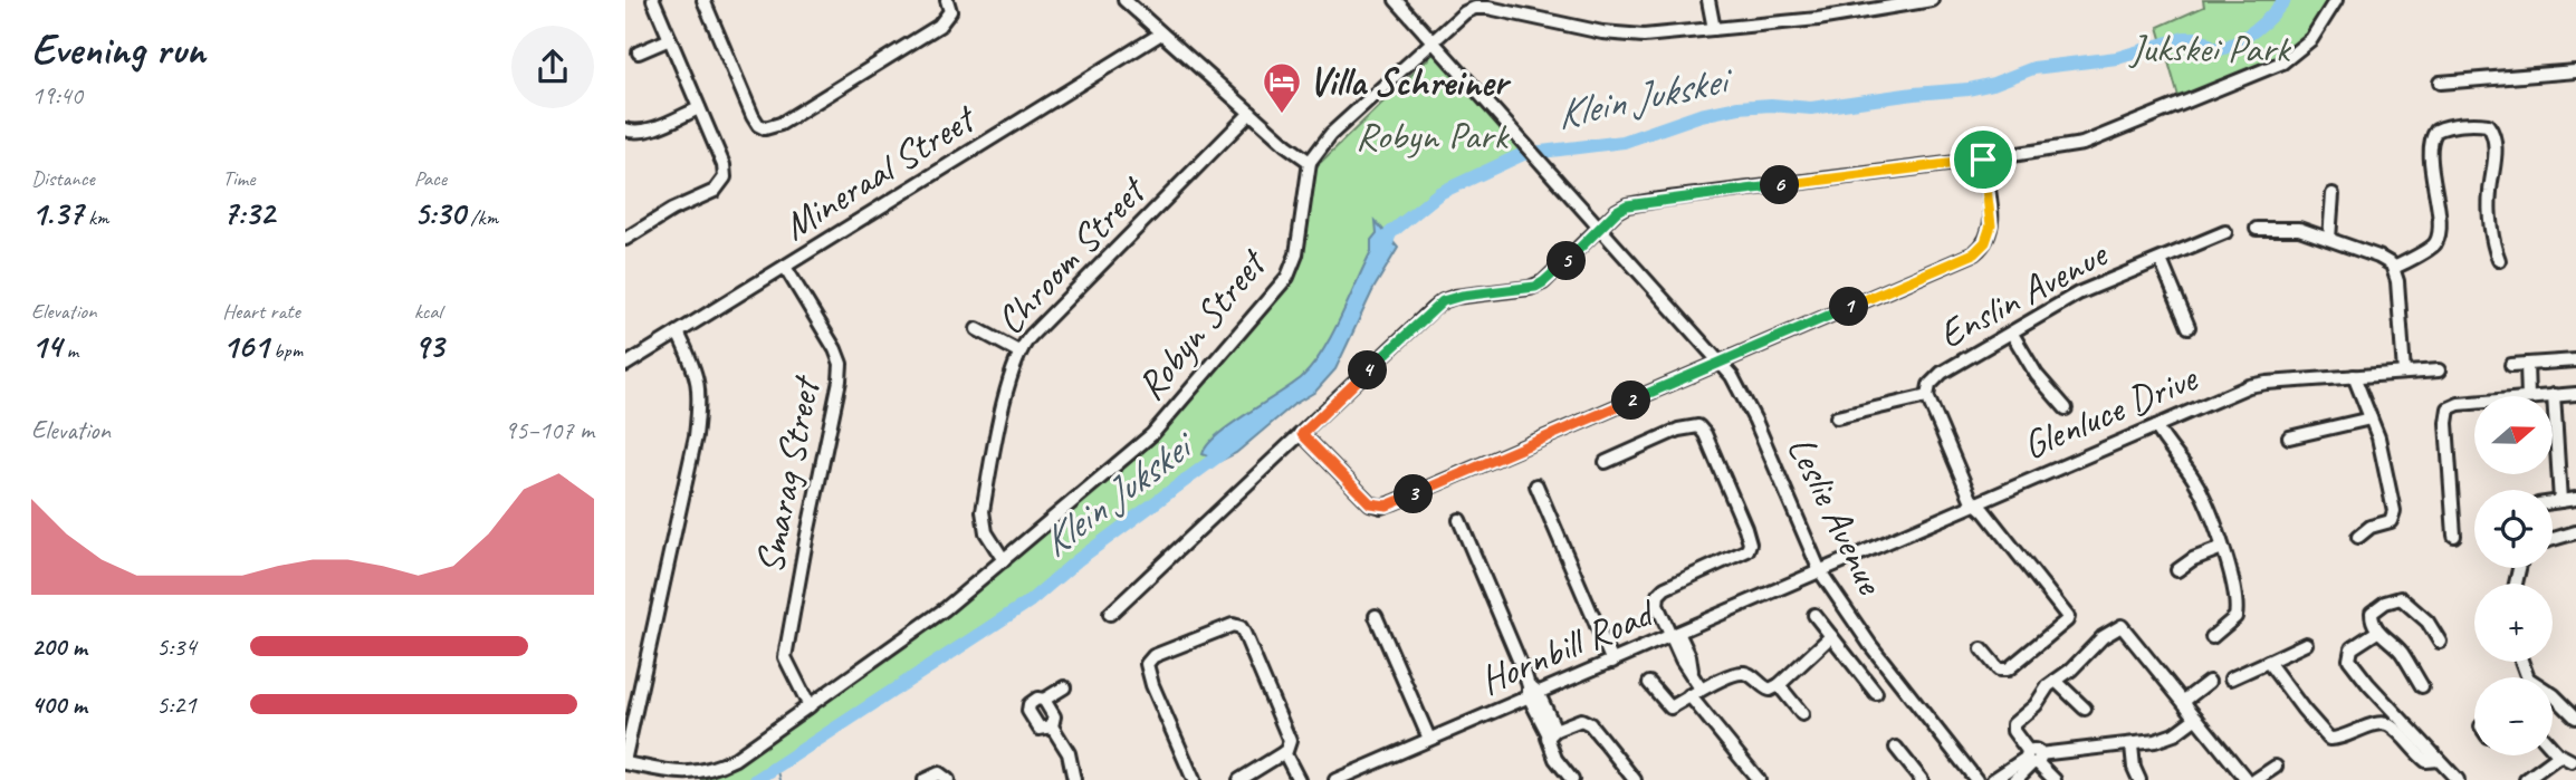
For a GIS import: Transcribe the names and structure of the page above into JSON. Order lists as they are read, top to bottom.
{
  "streets": {
    "street": [
      "Mineraal Street",
      "Chroom Street",
      "Enslin Avenue",
      "Robyn Street",
      "Glenluce Drive",
      "Smarag Street",
      "Leslie Avenue",
      "Hornbill Road"
    ]
  },
  "crossings": [
    ["Mineraal Street", "Smarag Street"],
    ["Chroom Street", "Robyn Street"],
    ["Enslin Avenue", "Glenluce Drive"],
    ["Robyn Street", "Smarag Street"],
    ["Glenluce Drive", "Leslie Avenue"],
    ["Glenluce Drive", "Hornbill Road"],
    ["Leslie Avenue", "Hornbill Road"]
  ],
  "water": ["Klein Jukskei"],
  "parks": ["Jukskei Park", "Robyn Park"],
  "places": {
    "hotel": ["Villa Schreiner"]
  },
  "north": "right",
  "page": {
    "heading": ["Evening run", "19:40"],
    "stats": [
      ["Distance", "1.37 km"],
      ["Time", "7:32"],
      ["Pace", "5:30 /km"],
      ["Elevation", "14 m"],
      ["Heart rate", "161 bpm"],
      ["kcal", "93"]
    ],
    "pins": [
      "6",
      "5",
      "1",
      "4",
      "2",
      "3"
    ],
    "map_buttons": ["+", "−"],
    "chart": ["Elevation", "95–107 m"],
    "list": [
      {
        "name": "200 m",
        "note": "5:34"
      },
      {
        "name": "400 m",
        "note": "5:21"
      }
    ]
  }
}
